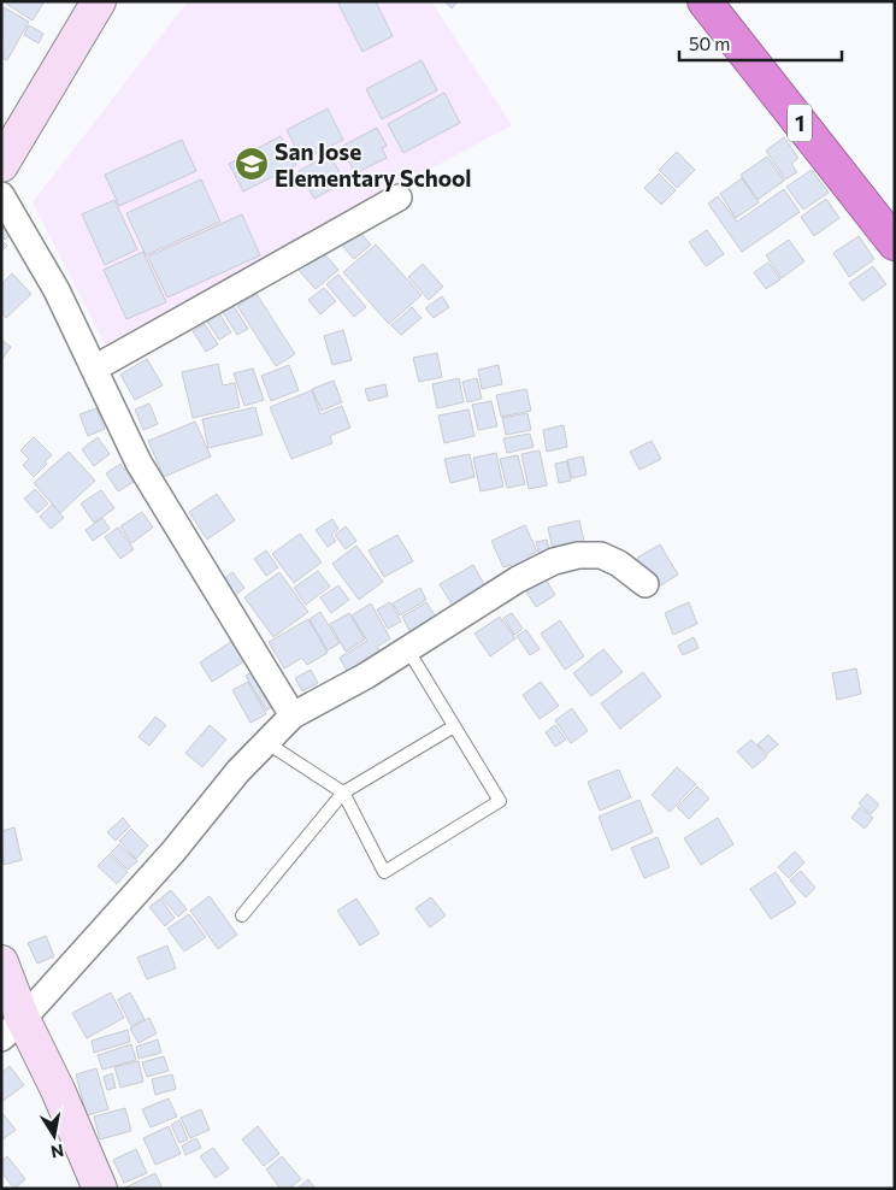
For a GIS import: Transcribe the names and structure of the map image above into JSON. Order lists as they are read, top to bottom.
{
  "streets": {
    "highway": ["1"]
  },
  "places": {
    "school or university": ["San Jose Elementary School"]
  },
  "scale_bar": "50 m",
  "north": "bottom"
}
